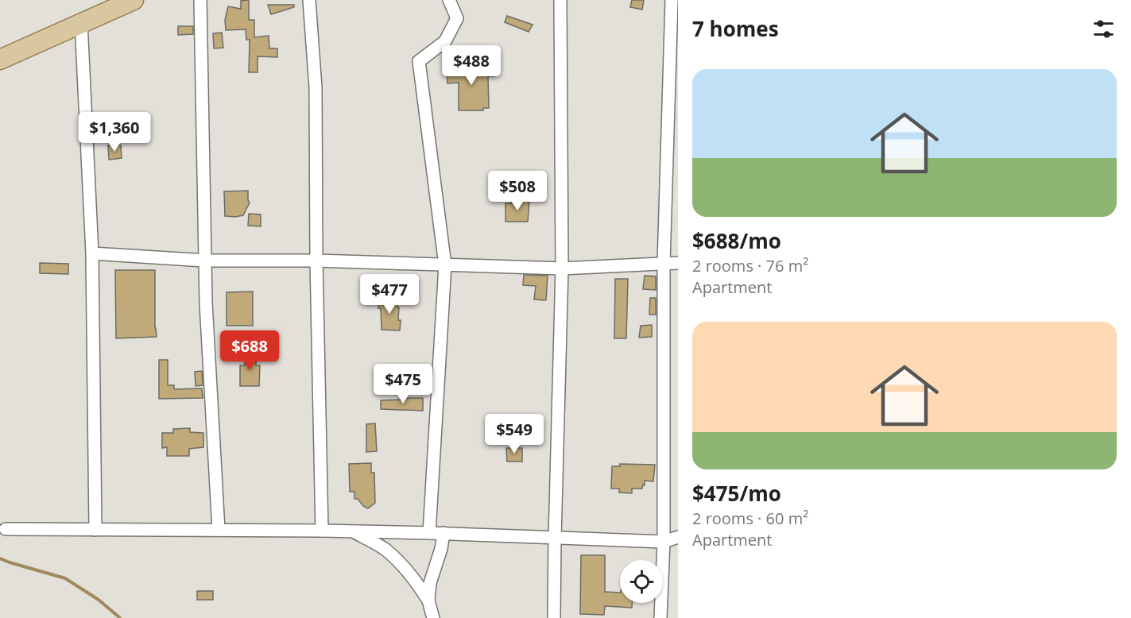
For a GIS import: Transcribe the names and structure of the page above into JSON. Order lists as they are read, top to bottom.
{
  "page": {
    "heading": "7 homes",
    "price": [
      "$488",
      "$1,360",
      "$508",
      "$477",
      "$688",
      "$475",
      "$549"
    ],
    "list": [
      {
        "name": "$688/mo",
        "note": "2 rooms · 76 m² · Apartment"
      },
      {
        "name": "$475/mo",
        "note": "2 rooms · 60 m² · Apartment"
      }
    ]
  }
}
